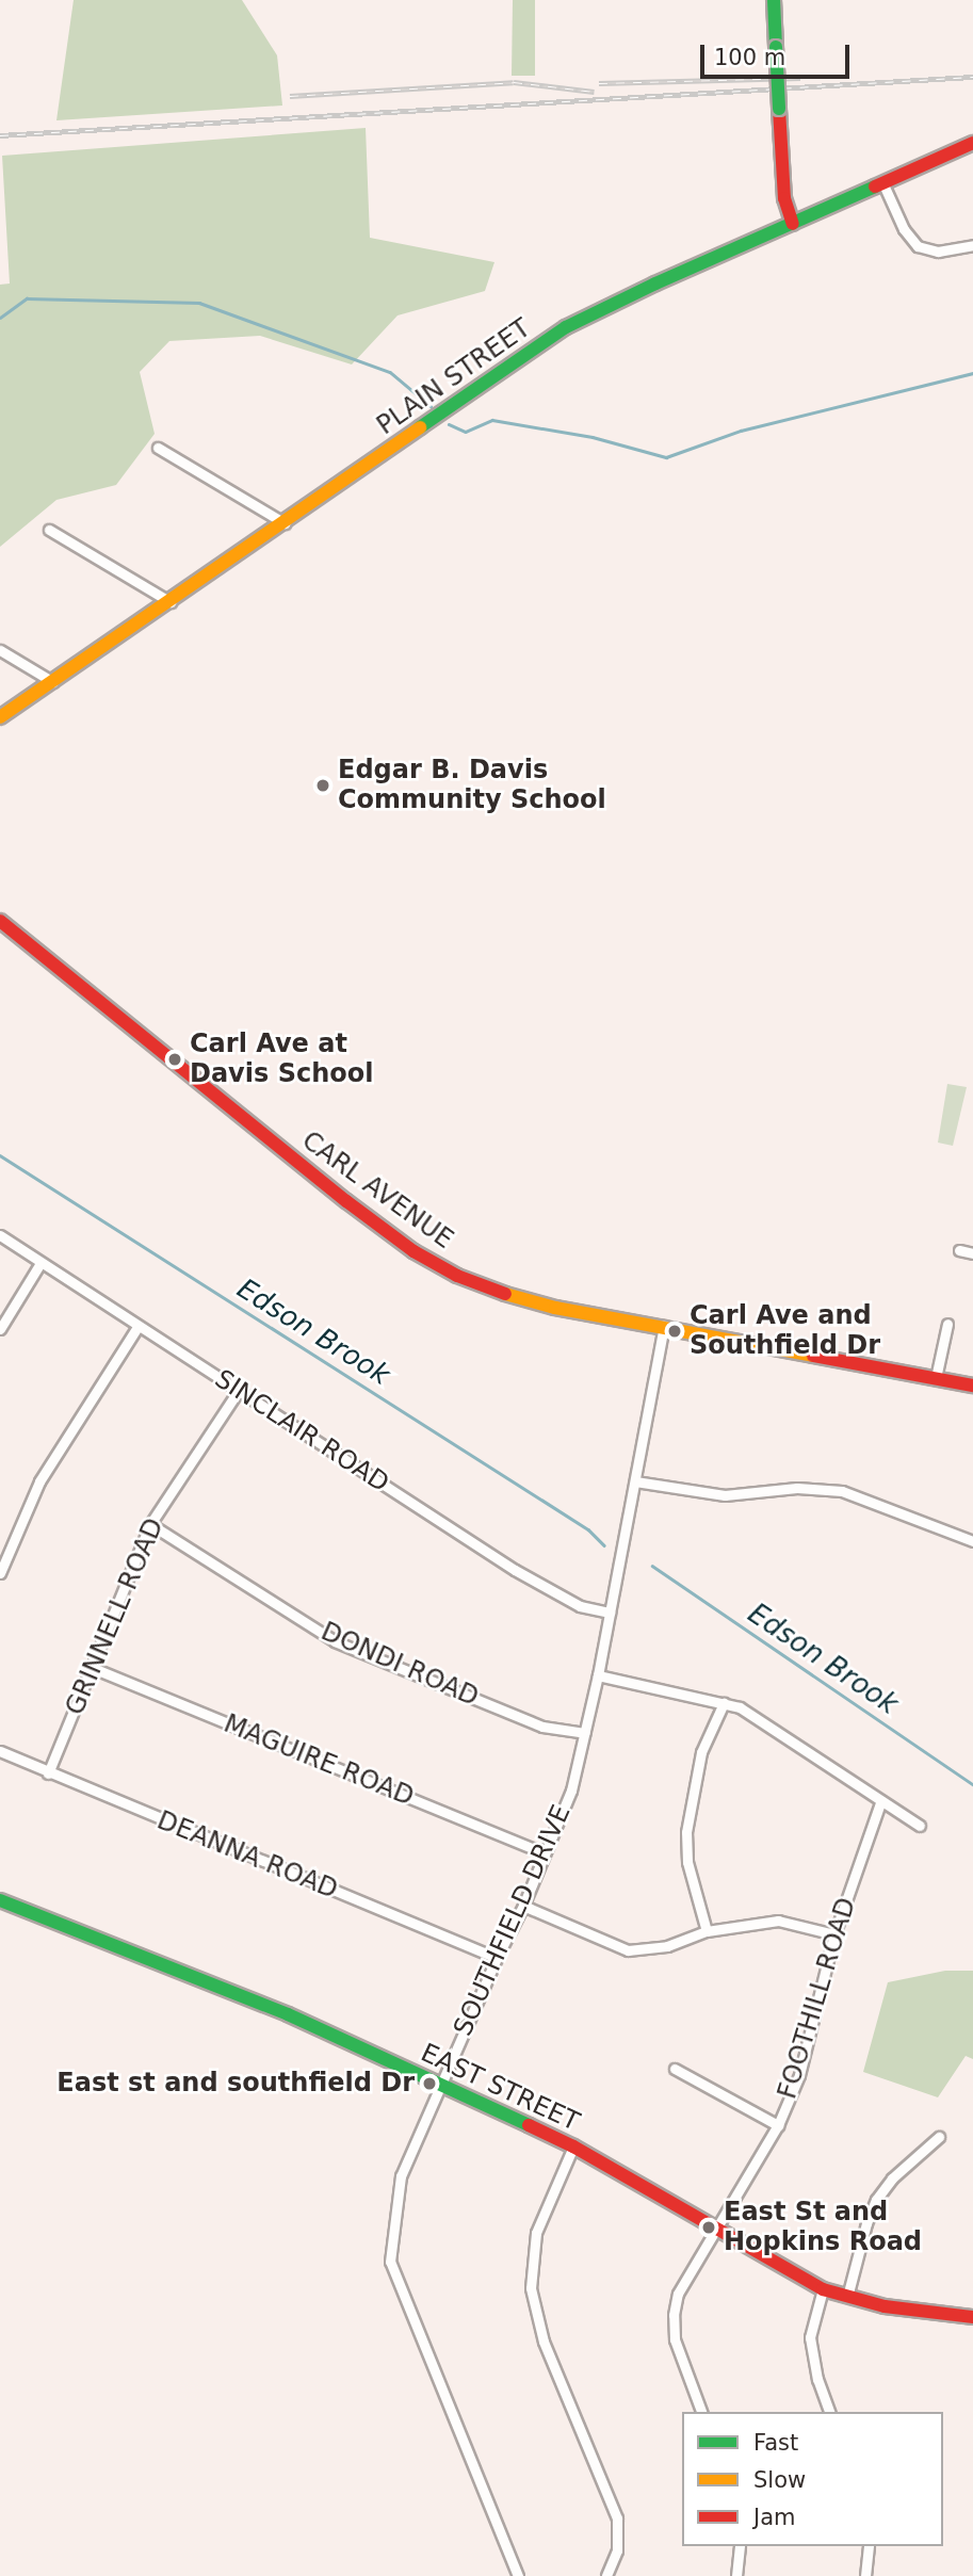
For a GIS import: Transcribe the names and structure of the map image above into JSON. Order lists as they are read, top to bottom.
{
  "streets": {
    "street": [
      "PLAIN STREET",
      "CARL AVENUE",
      "SINCLAIR ROAD",
      "GRINNELL ROAD",
      "DONDI ROAD",
      "MAGUIRE ROAD",
      "DEANNA ROAD",
      "SOUTHFIELD DRIVE",
      "FOOTHILL ROAD",
      "EAST STREET"
    ]
  },
  "crossings": [
    ["CARL AVENUE", "SOUTHFIELD DRIVE"],
    ["SINCLAIR ROAD", "GRINNELL ROAD"],
    ["SINCLAIR ROAD", "SOUTHFIELD DRIVE"],
    ["GRINNELL ROAD", "DONDI ROAD"],
    ["GRINNELL ROAD", "MAGUIRE ROAD"],
    ["GRINNELL ROAD", "DEANNA ROAD"],
    ["DONDI ROAD", "SOUTHFIELD DRIVE"],
    ["MAGUIRE ROAD", "SOUTHFIELD DRIVE"],
    ["DEANNA ROAD", "SOUTHFIELD DRIVE"],
    ["SOUTHFIELD DRIVE", "EAST STREET"],
    ["FOOTHILL ROAD", "EAST STREET"]
  ],
  "water": ["Edson Brook"],
  "places": [
    "Edgar B. Davis Community School",
    "Carl Ave at Davis School",
    "Carl Ave and Southfield Dr",
    "East st and southfield Dr",
    "East St and Hopkins Road"
  ],
  "legend": ["Fast", "Slow", "Jam"],
  "scale_bar": "100 m"
}
